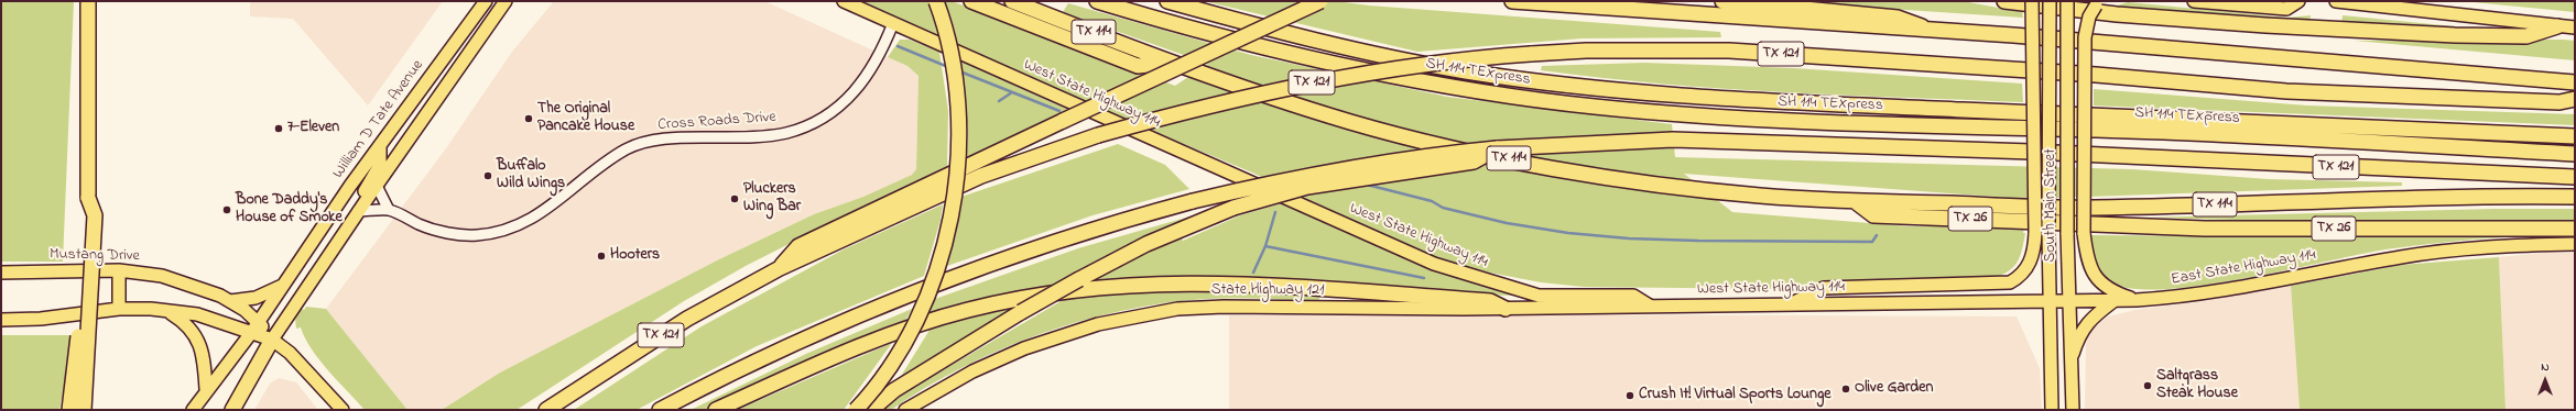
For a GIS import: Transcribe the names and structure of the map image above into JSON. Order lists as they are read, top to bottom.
{
  "streets": {
    "highway": [
      "TX 114",
      "TX 121",
      "SH 114 TEXpress",
      "TX 26"
    ],
    "main road": [
      "West State Highway 114",
      "William D Tate Avenue",
      "South Main Street",
      "Mustang Drive",
      "East State Highway 114",
      "State Highway 121"
    ],
    "street": ["Cross Roads Drive"]
  },
  "crossings": [
    ["TX 114", "TX 26"],
    ["West State Highway 114", "Cross Roads Drive"],
    ["West State Highway 114", "South Main Street"],
    ["West State Highway 114", "East State Highway 114"],
    ["West State Highway 114", "State Highway 121"],
    ["William D Tate Avenue", "Mustang Drive"],
    ["South Main Street", "East State Highway 114"]
  ],
  "places": [
    "The Original Pancake House",
    "7-Eleven",
    "Buffalo Wild Wings",
    "Pluckers Wing Bar",
    "Bone Daddy's House of Smoke",
    "Hooters",
    "Saltgrass Steak House",
    "Olive Garden",
    "Crush It! Virtual Sports Lounge"
  ],
  "north": "top"
}
